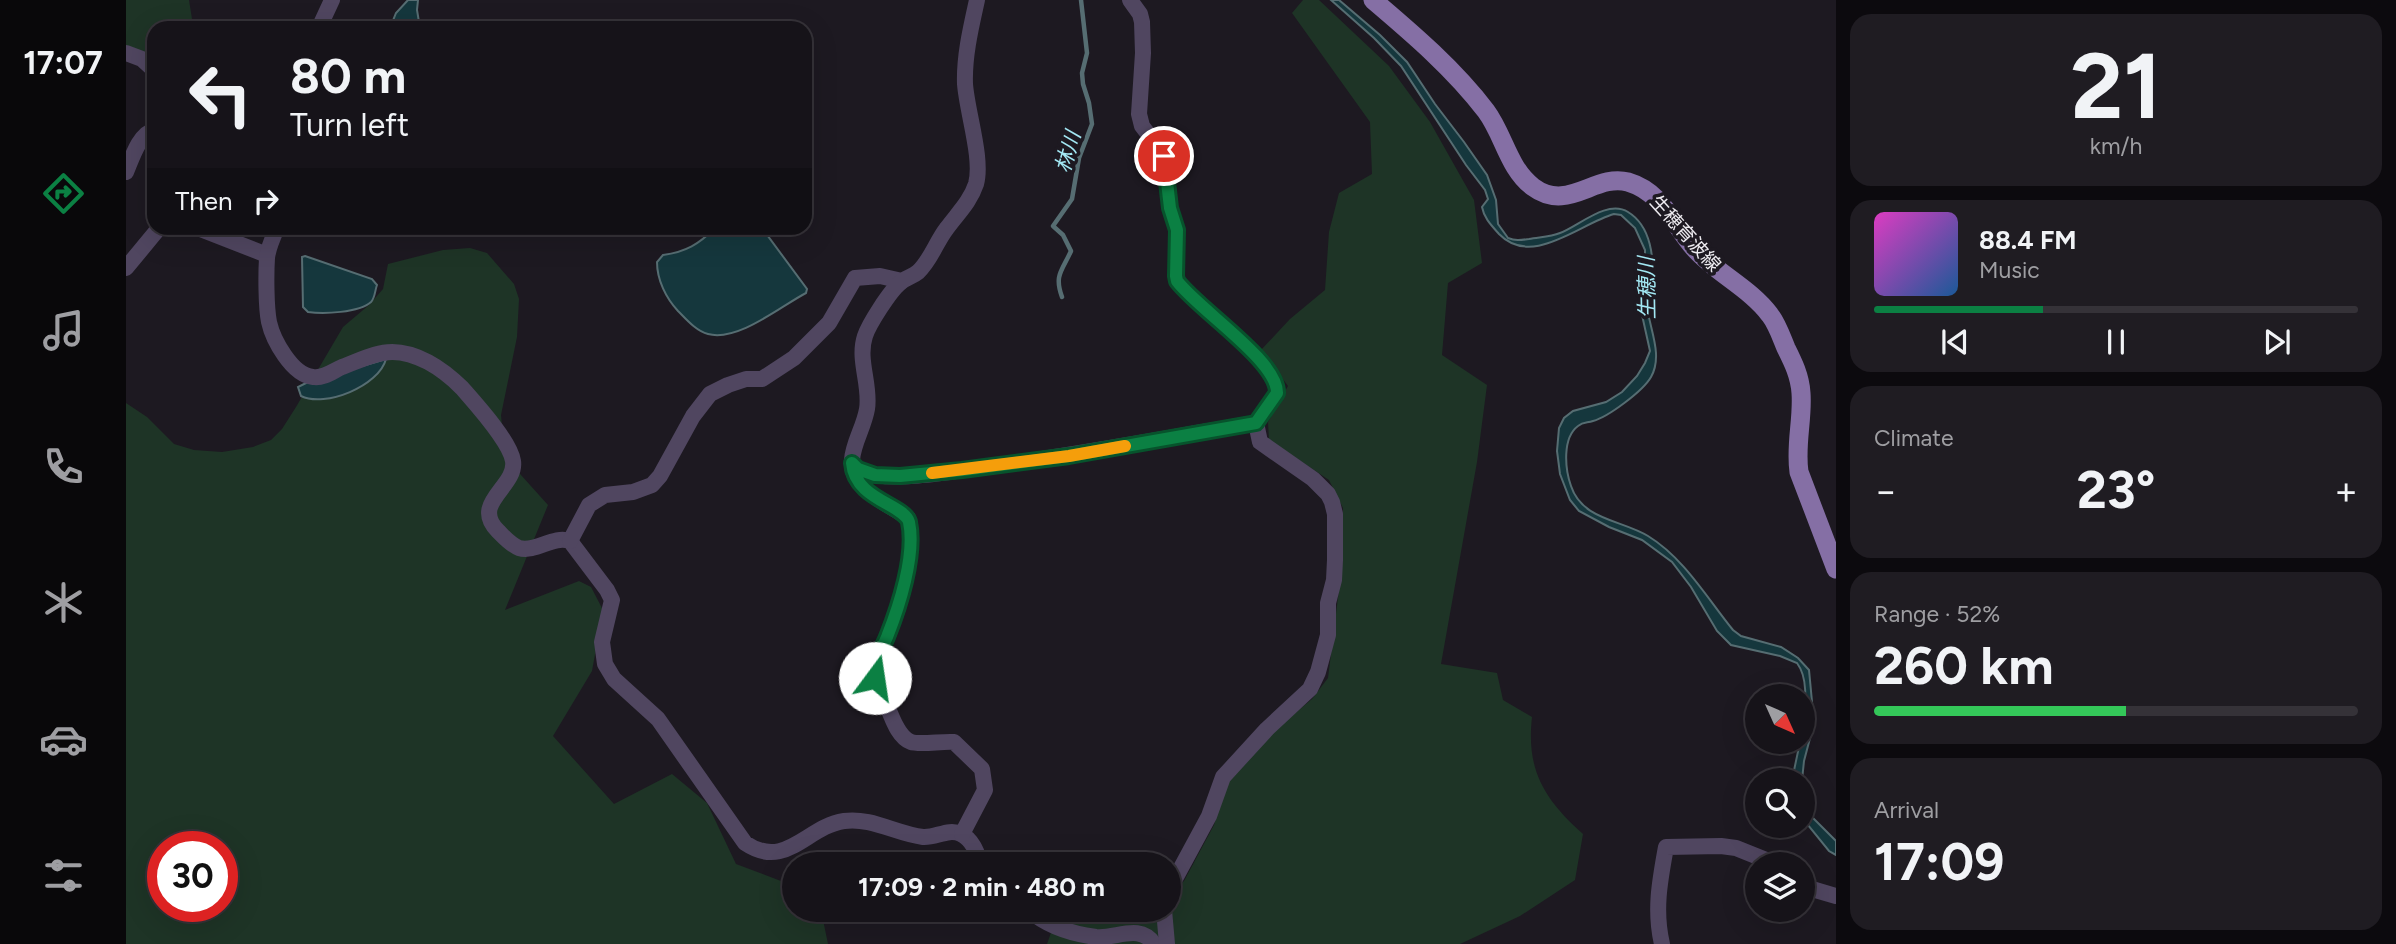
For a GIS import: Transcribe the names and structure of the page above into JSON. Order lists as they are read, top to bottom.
{
  "streets": {
    "main road": ["生穂育波線"]
  },
  "water": ["林川", "生穂川"],
  "north": "bottom right",
  "page": {
    "tabs": "17:07",
    "tile": [
      ["21", "km/h"],
      "Climate",
      ["Range · 52%", "260 km"],
      ["Arrival", "17:09"]
    ],
    "turn": ["80 m", "Turn left"],
    "then": "Then",
    "song": ["88.4 FM", "Music"],
    "heat": ["−", "23°", "+"],
    "limit": "30",
    "trip": "17:09 · 2 min · 480 m"
  }
}
